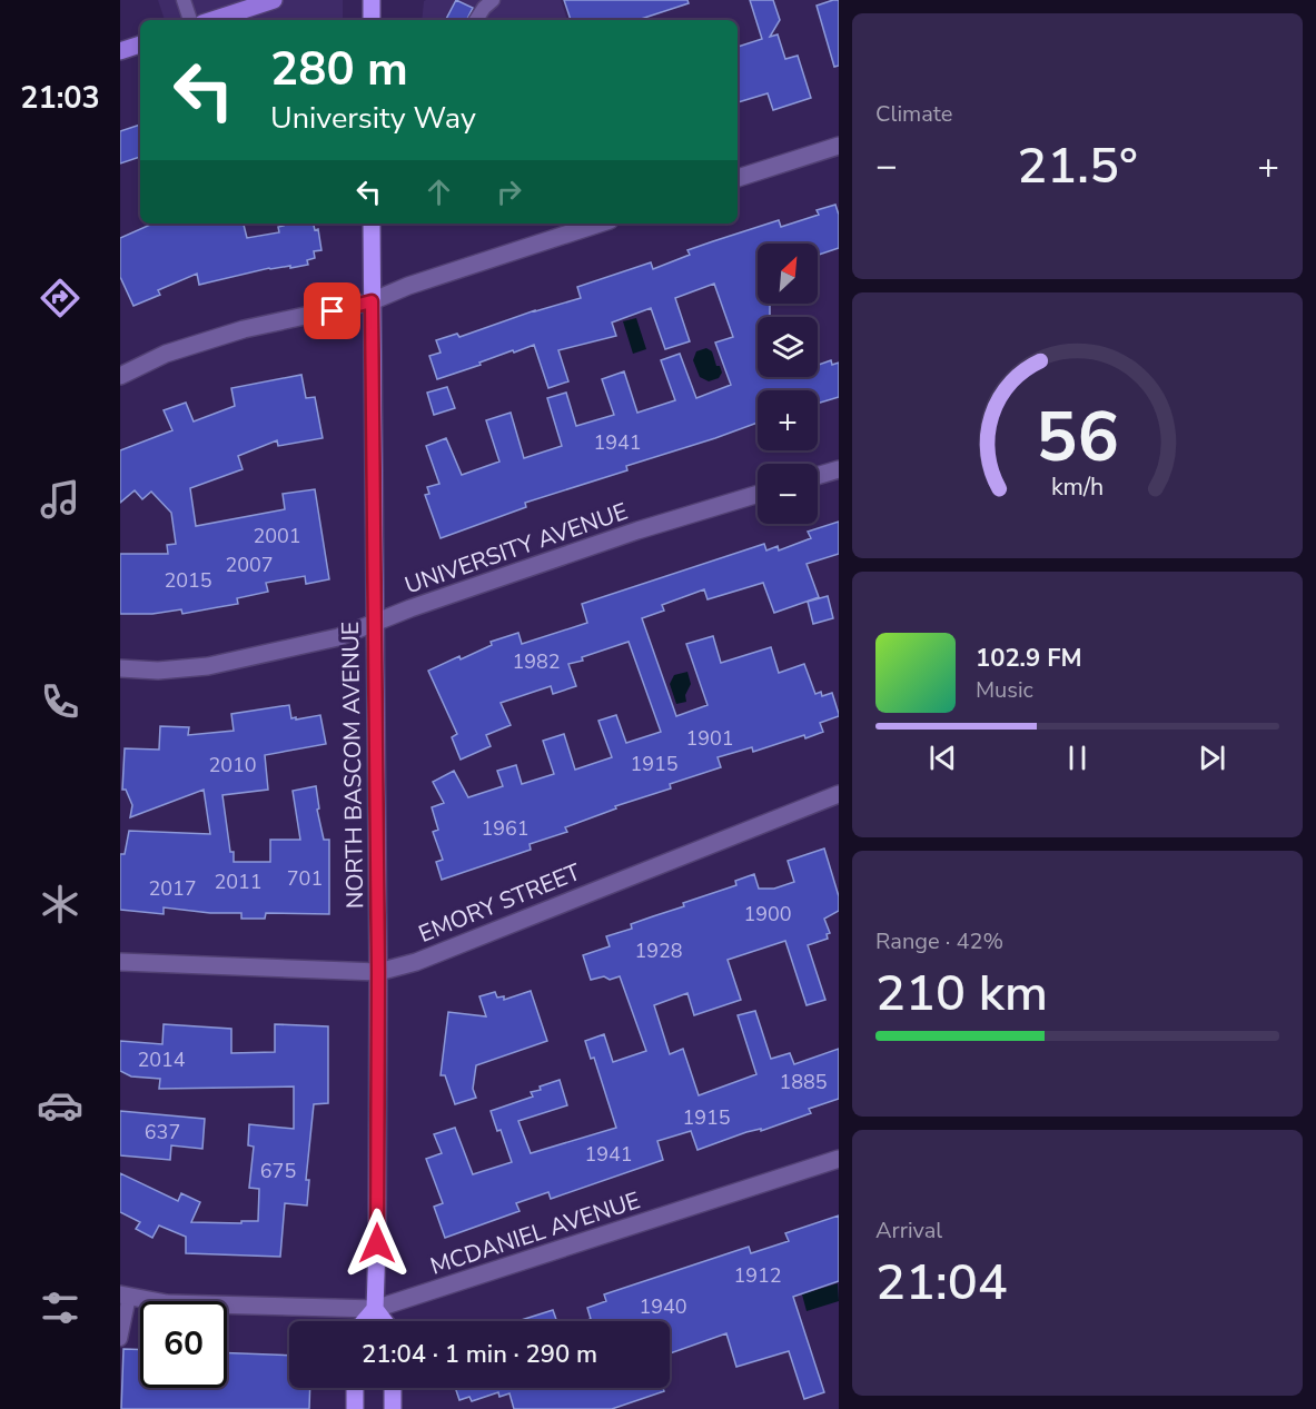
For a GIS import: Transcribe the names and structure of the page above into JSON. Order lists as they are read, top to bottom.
{
  "streets": {
    "main road": ["NORTH BASCOM AVENUE"],
    "street": ["UNIVERSITY AVENUE", "EMORY STREET", "MCDANIEL AVENUE"]
  },
  "crossings": [
    ["UNIVERSITY AVENUE", "NORTH BASCOM AVENUE"],
    ["NORTH BASCOM AVENUE", "EMORY STREET"],
    ["NORTH BASCOM AVENUE", "MCDANIEL AVENUE"]
  ],
  "house_numbers": [
    "1941",
    "2001",
    "2007",
    "2015",
    "1982",
    "1901",
    "1915",
    "2010",
    "1961",
    "701",
    "2011",
    "2017",
    "1900",
    "1928",
    "2014",
    "1885",
    "1915",
    "637",
    "1941",
    "675",
    "1912",
    "1940"
  ],
  "north": "top right",
  "page": {
    "tabs": "21:03",
    "tile": [
      "Climate",
      ["Range · 42%", "210 km"],
      ["Arrival", "21:04"]
    ],
    "turn": ["280 m", "University Way"],
    "heat": ["−", "21.5°", "+"],
    "map_buttons": ["+", "−"],
    "song": ["102.9 FM", "Music"],
    "limit": "60",
    "trip": "21:04 · 1 min · 290 m",
    "gauge": ["56", "km/h"]
  }
}
